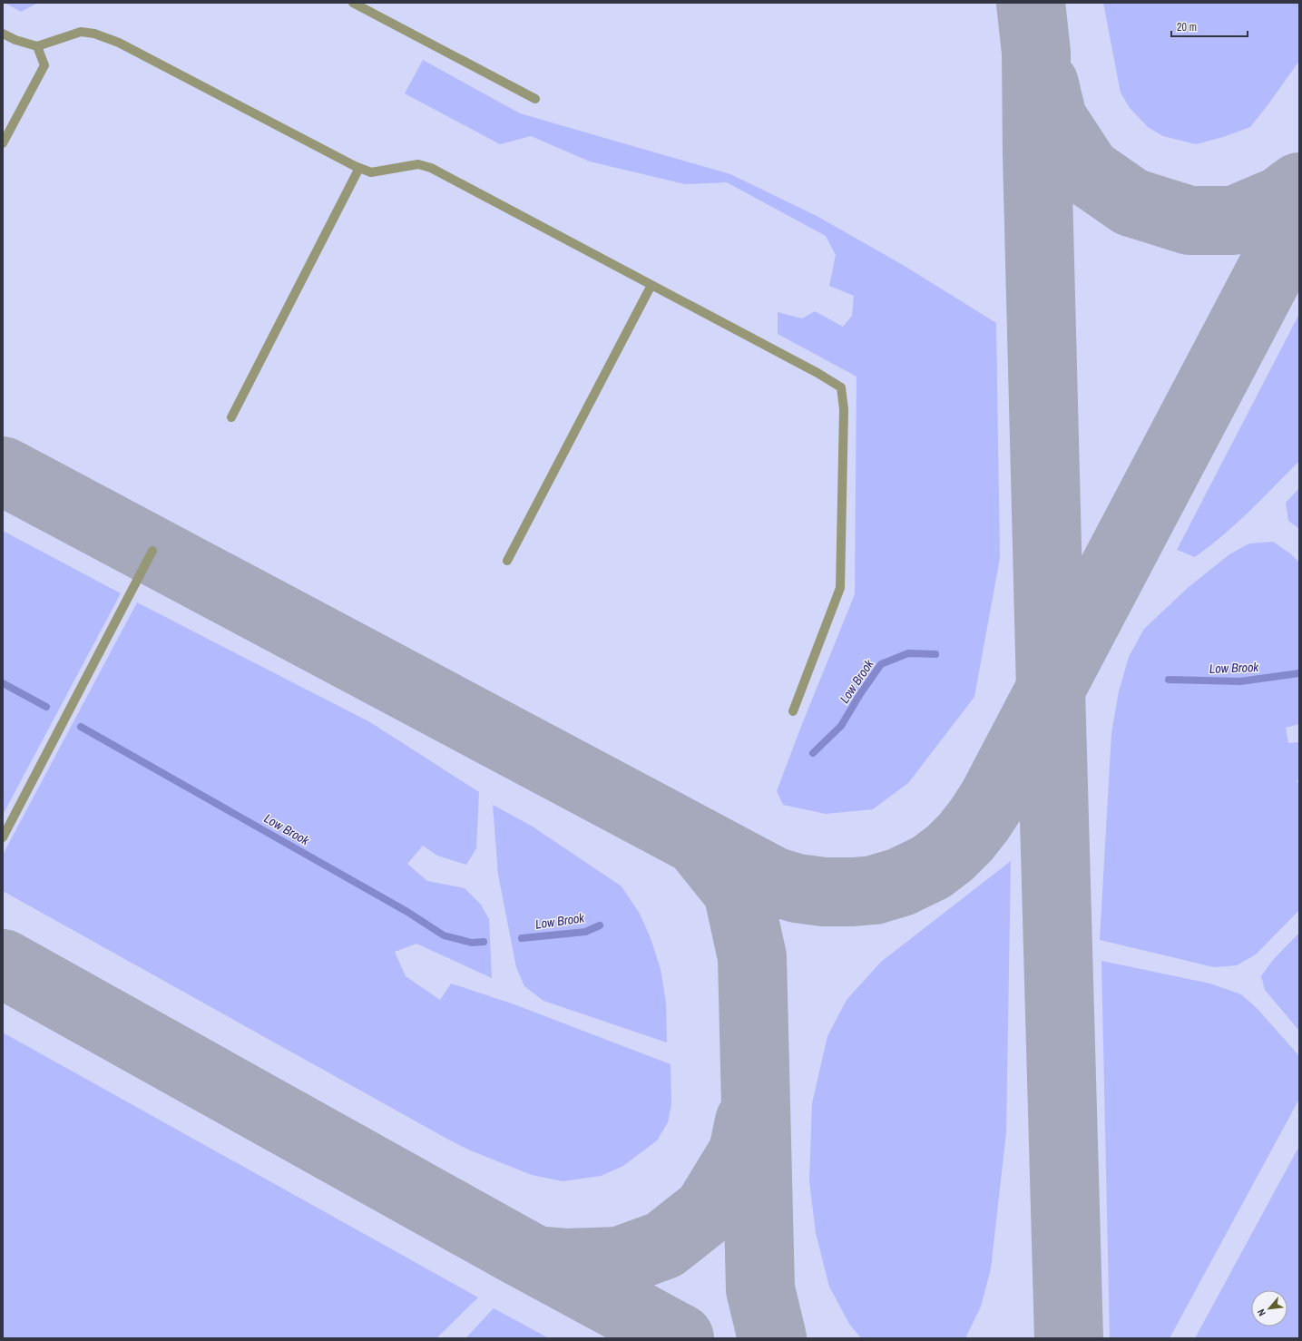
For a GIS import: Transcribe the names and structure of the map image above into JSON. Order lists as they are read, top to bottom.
{
  "water": ["Low Brook"],
  "scale_bar": "20 m",
  "north": "bottom left"
}
